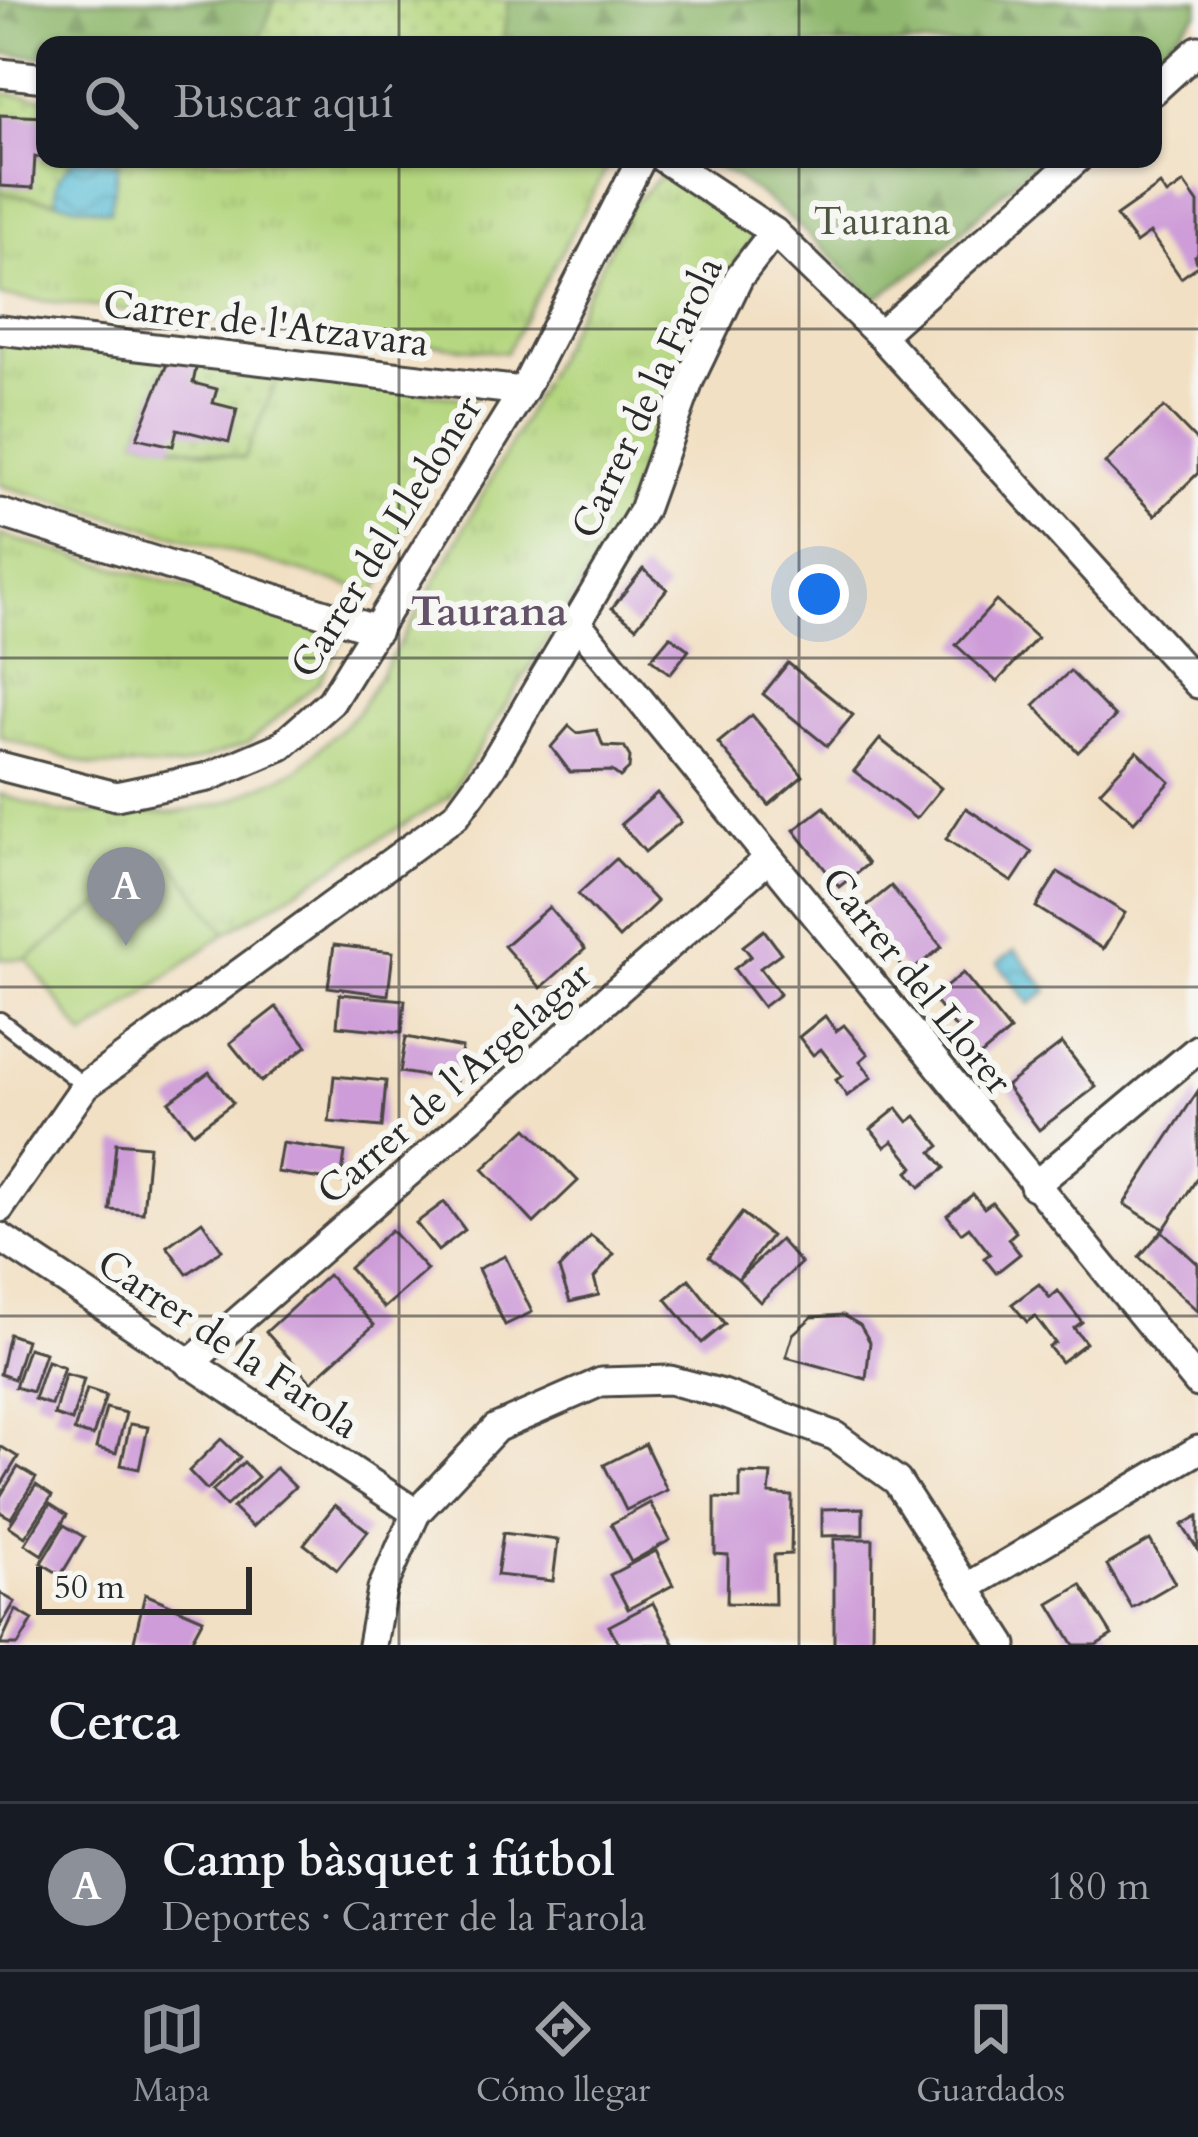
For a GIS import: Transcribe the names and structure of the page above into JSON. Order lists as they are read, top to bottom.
{
  "streets": {
    "street": [
      "Carrer de l'Atzavara",
      "Carrer de la Farola",
      "Carrer del Lledoner",
      "Carrer del Llorer",
      "Carrer de l'Argelagar"
    ]
  },
  "crossings": [
    ["Carrer de l'Atzavara", "Carrer del Lledoner"],
    ["Carrer de la Farola", "Carrer del Llorer"],
    ["Carrer de la Farola", "Carrer de l'Argelagar"],
    ["Carrer del Llorer", "Carrer de l'Argelagar"]
  ],
  "districts": ["Taurana"],
  "parks": ["Taurana"],
  "scale_bar": "50 m",
  "page": {
    "search": "Buscar aquí",
    "pins": "A",
    "scale": "50 m",
    "heading": "Cerca",
    "list": [
      {
        "mark": "A",
        "name": "Camp bàsquet i fútbol",
        "note": "Deportes · Carrer de la Farola",
        "value": "180 m"
      }
    ],
    "nav": ["Mapa", "Cómo llegar", "Guardados"]
  }
}
